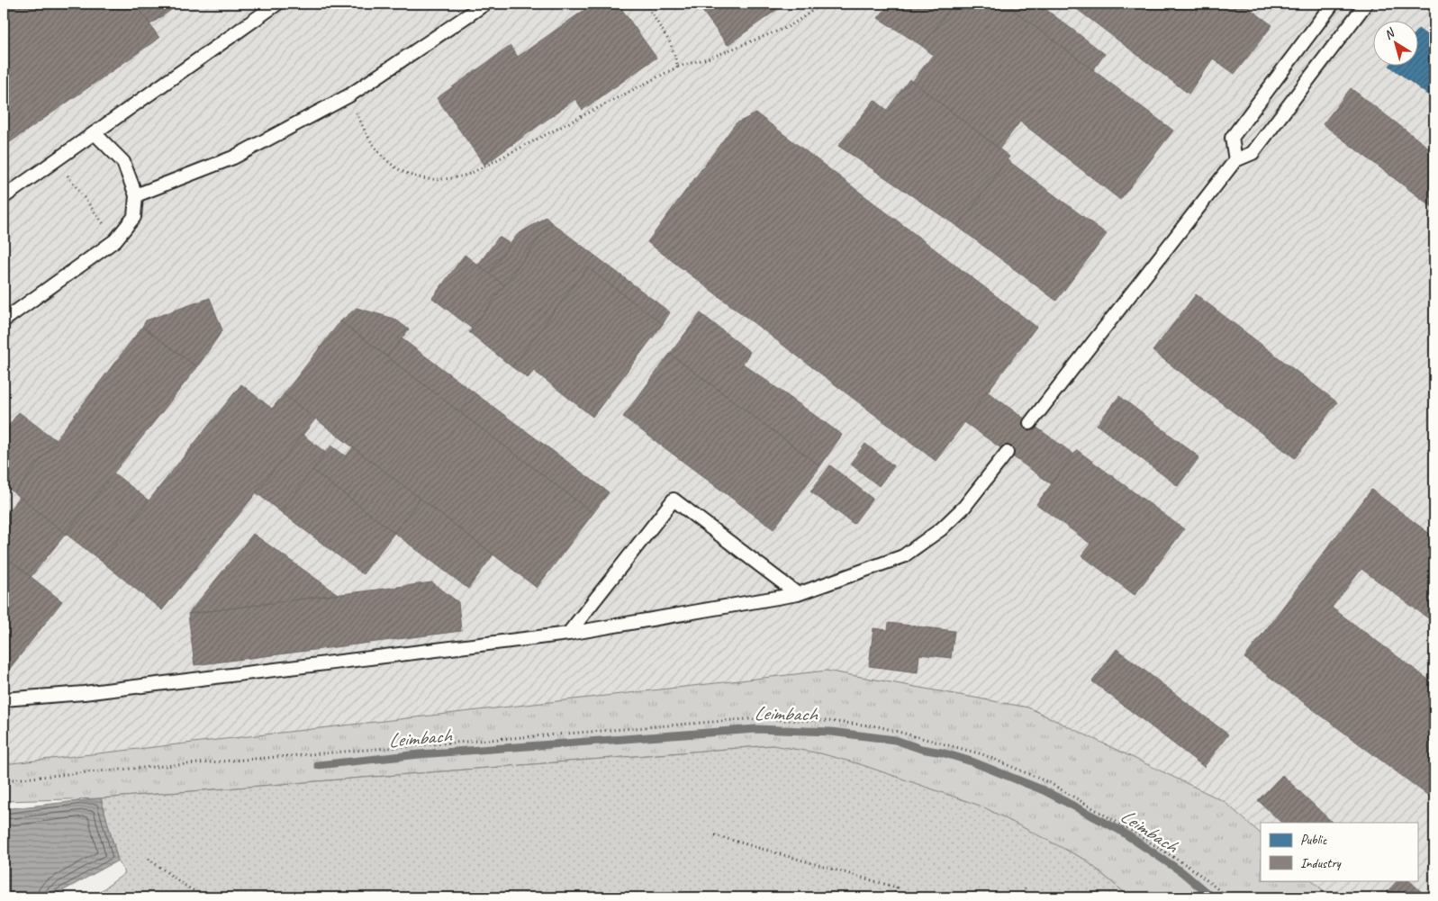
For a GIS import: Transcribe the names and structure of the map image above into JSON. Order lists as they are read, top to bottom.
{
  "water": ["Leimbach"],
  "legend": ["Public", "Industry"],
  "north": "top left"
}
